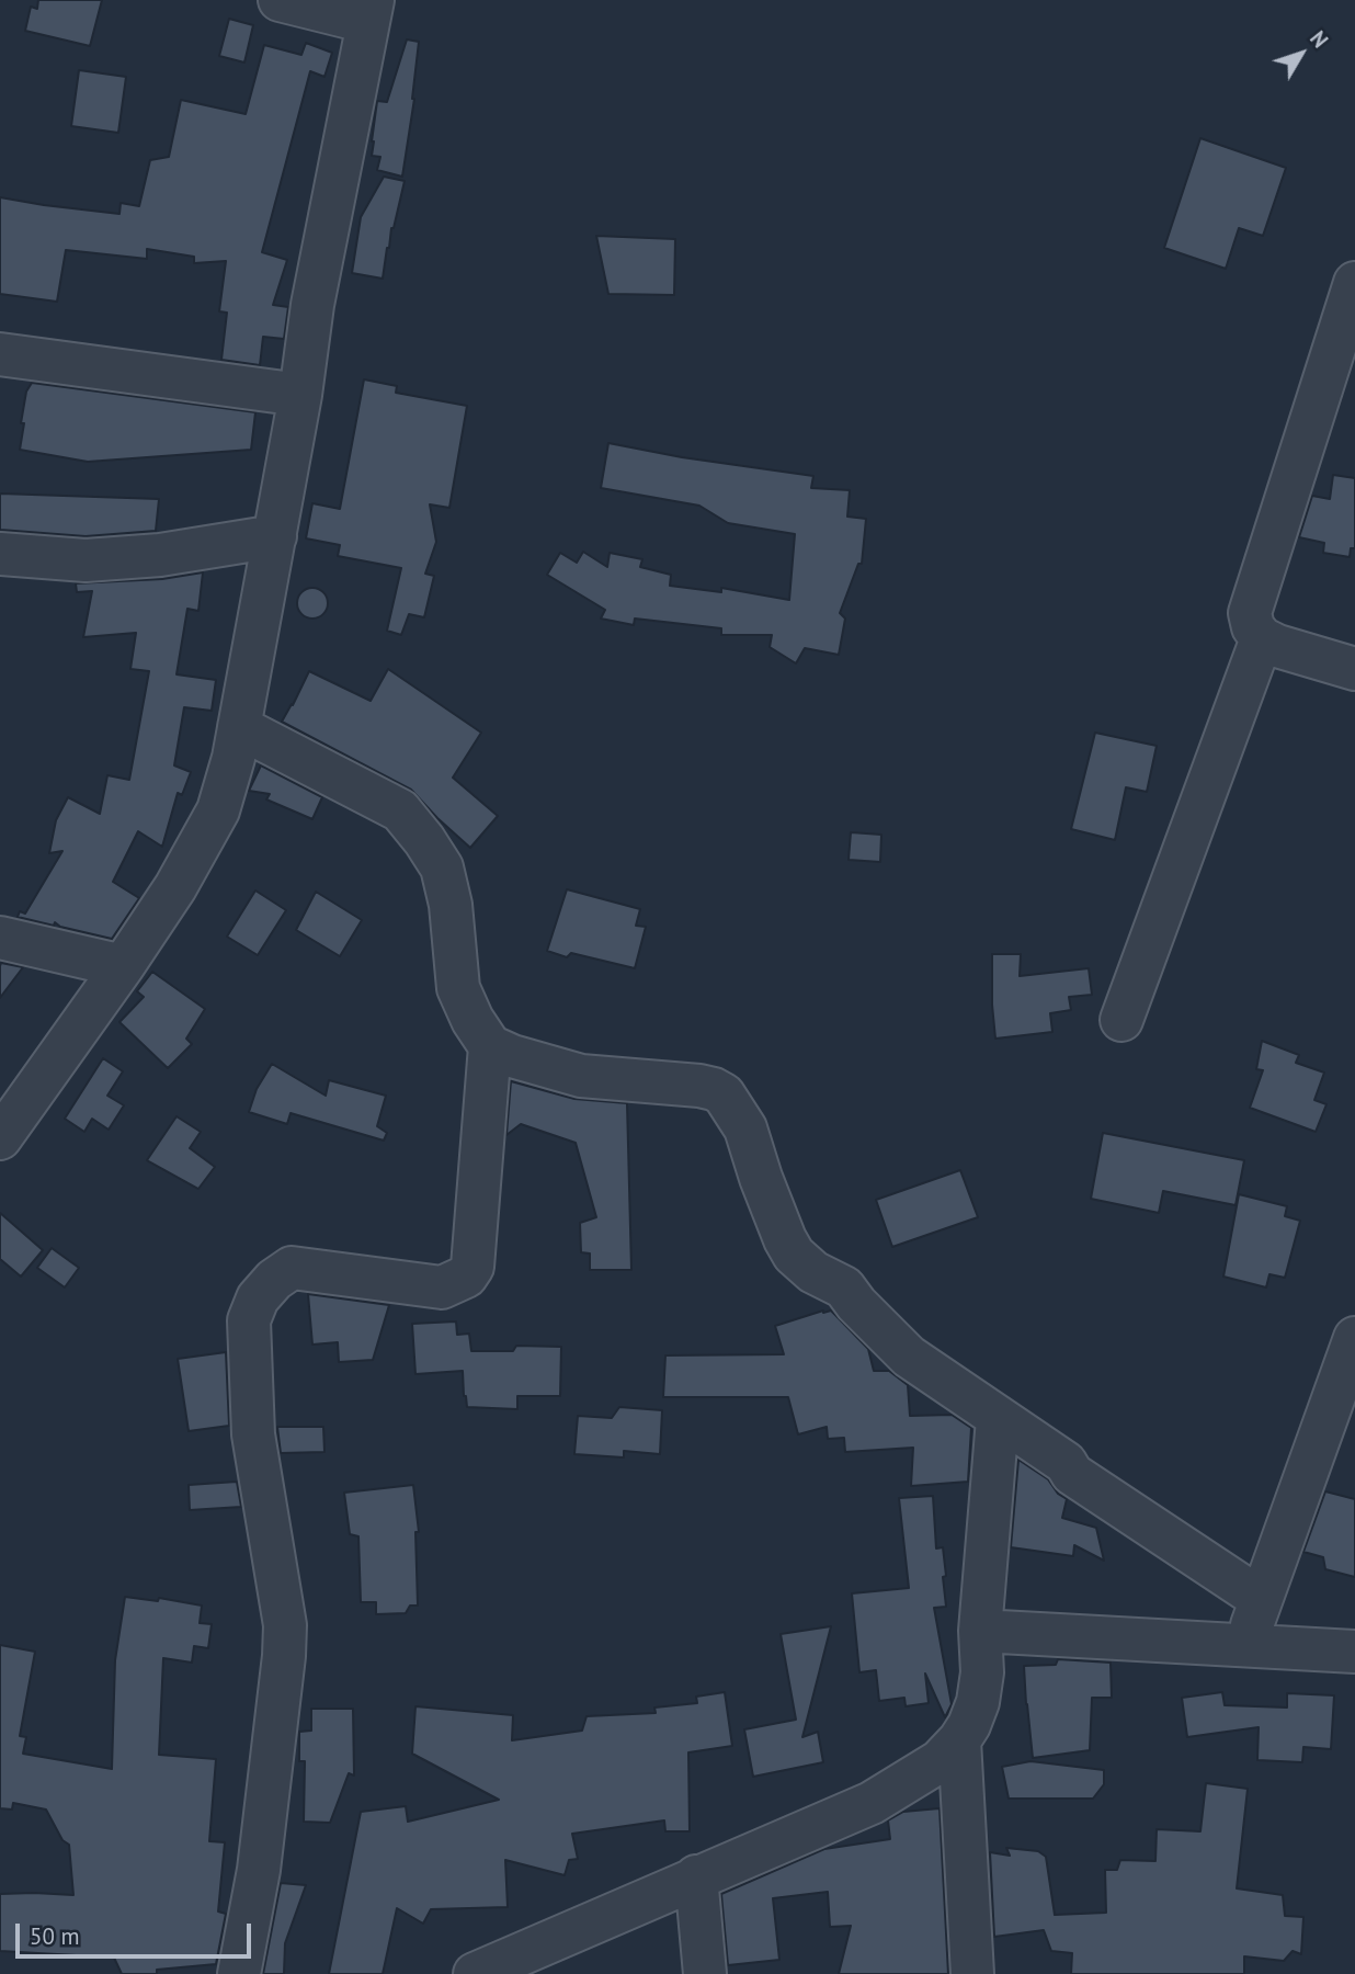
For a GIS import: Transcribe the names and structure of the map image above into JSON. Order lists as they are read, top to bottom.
{
  "scale_bar": "50 m",
  "north": "top right"
}
